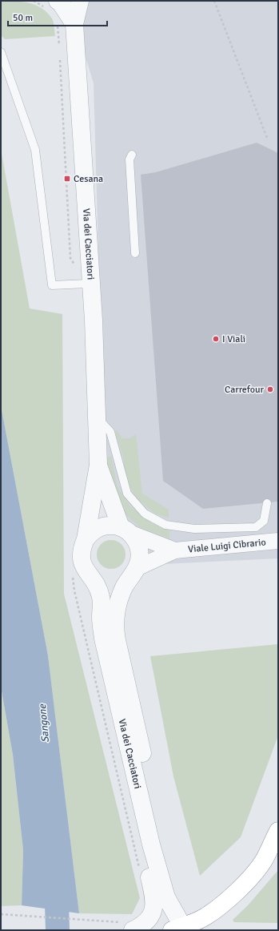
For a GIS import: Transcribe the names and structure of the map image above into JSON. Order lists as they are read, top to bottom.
{
  "streets": {
    "street": ["Via dei Cacciatori", "Viale Luigi Cibrario"]
  },
  "water": ["Sangone"],
  "places": {
    "transit": ["Cesana"],
    "other": ["I Viali", "Carrefour"]
  },
  "scale_bar": "50 m"
}
